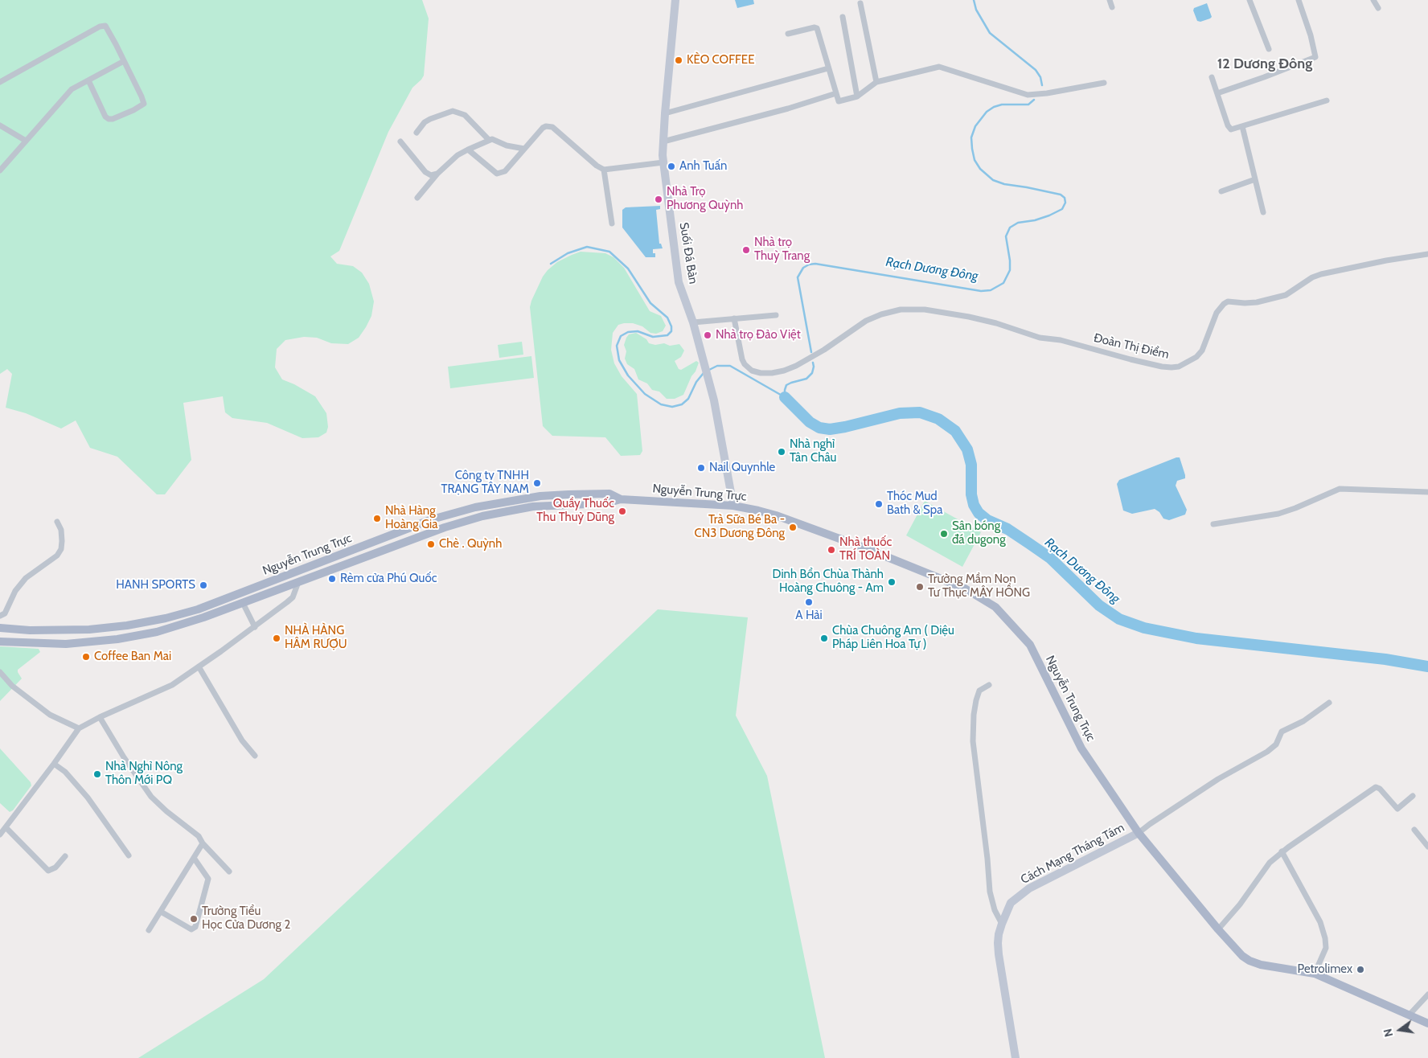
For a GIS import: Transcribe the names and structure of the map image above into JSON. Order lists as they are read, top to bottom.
{
  "streets": {
    "main road": ["Nguyễn Trung Trực"],
    "street": ["Suối Đá Bàn", "Đoàn Thị Điểm", "Cách Mạng Tháng Tám"]
  },
  "crossings": [
    ["Suối Đá Bàn", "Nguyễn Trung Trực"],
    ["Nguyễn Trung Trực", "Cách Mạng Tháng Tám"]
  ],
  "districts": ["12 Dương Đông"],
  "water": ["Rạch Dương Đông"],
  "places": [
    "KÈO COFFEE",
    "Anh Tuấn",
    "Nhà Trọ Phương Quỳnh",
    "Nhà trọ Thuỳ Trang",
    "Nhà trọ Đảo Việt",
    "Nhà nghỉ Tân Châu",
    "Nail Quynhle",
    "Công ty TNHH TRẠNG TÂY NAM",
    "Thóc Mud Bath & Spa",
    "Quầy Thuốc Thu Thuỷ Dũng",
    "Nhà Hàng Hoàng Gia",
    "Trà Sữa Bé Ba - CN3 Dương Đông",
    "Sân bóng đá dugong",
    "Chè . Quỳnh",
    "Nhà thuốc TRÍ TOÀN",
    "Rèm cửa Phú Quốc",
    "Dinh Bổn Chùa Thành Hoàng Chuông - Am",
    "HANH SPORTS",
    "Trường Mầm Non Tư Thục MÂY HỒNG",
    "A Hải",
    "NHÀ HÀNG HÂM RƯỢU",
    "Chùa Chuông Am ( Diệu Pháp Liên Hoa Tự )",
    "Coffee Ban Mai",
    "Nhà Nghỉ Nông Thôn Mới PQ",
    "Trường Tiểu Học Cửa Dương 2",
    "Petrolimex"
  ],
  "north": "left"
}
